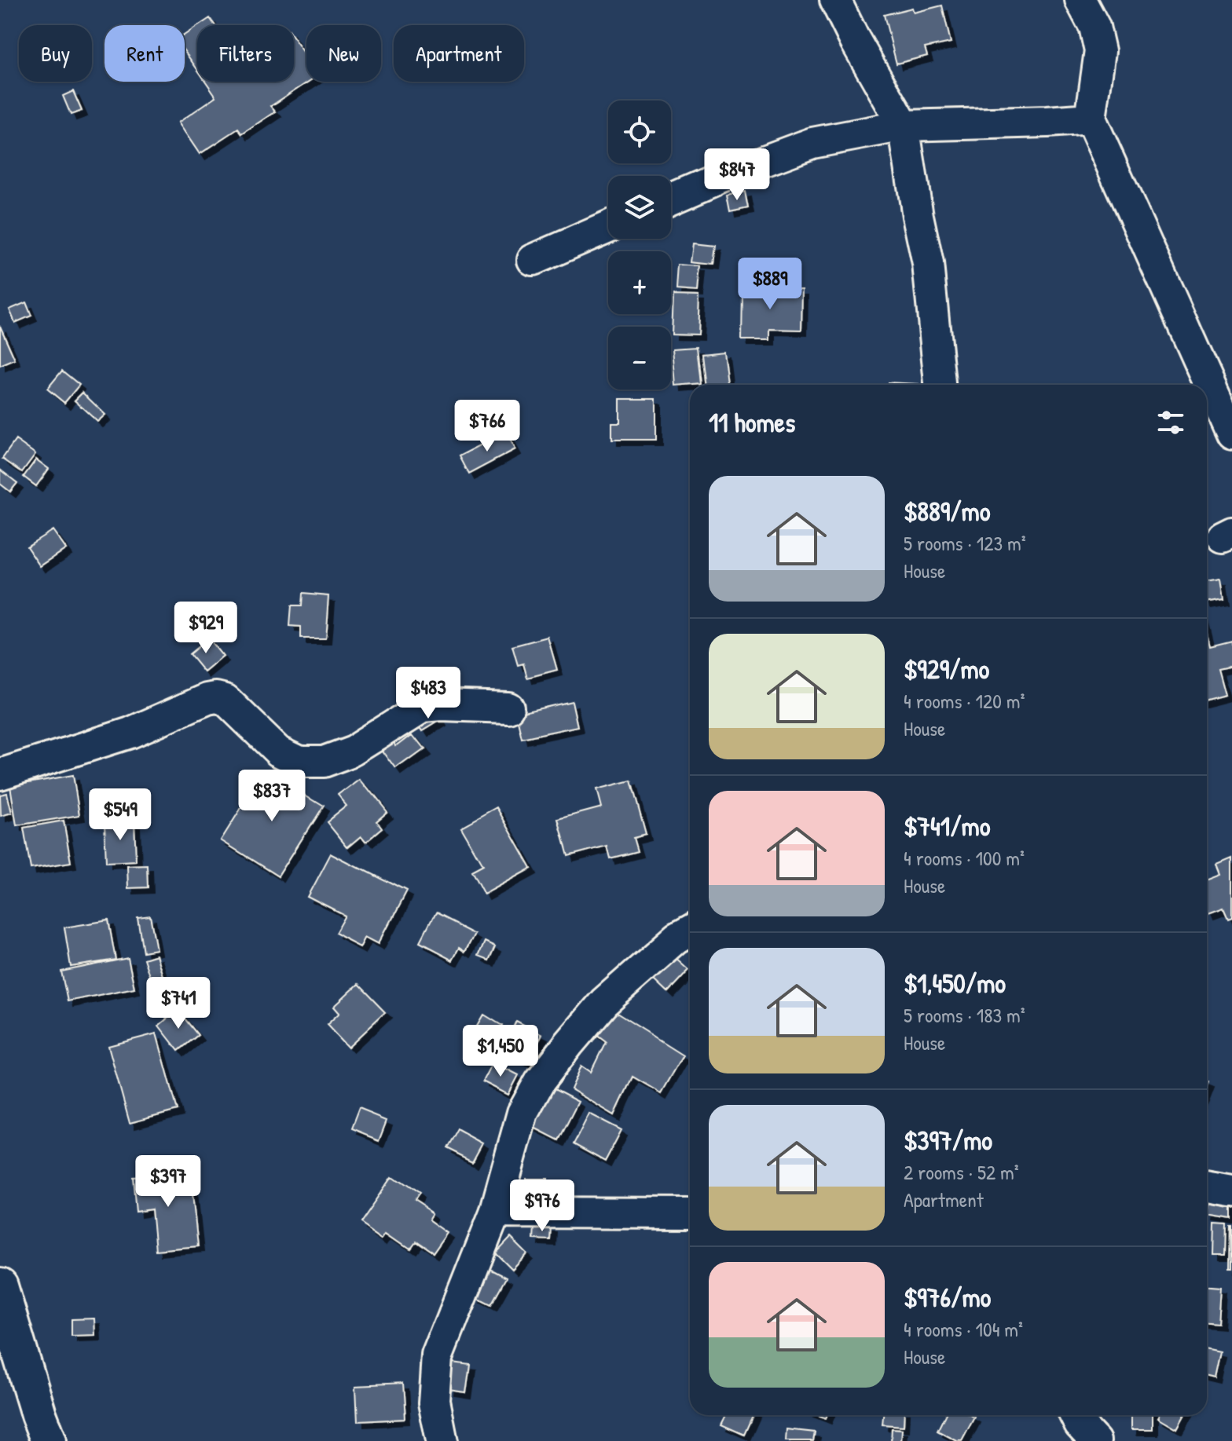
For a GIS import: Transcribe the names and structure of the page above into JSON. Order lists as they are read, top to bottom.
{
  "page": {
    "chip": [
      "Buy",
      "Rent",
      "Filters",
      "New",
      "Apartment"
    ],
    "map_buttons": ["+", "−"],
    "price": [
      "$847",
      "$889",
      "$766",
      "$929",
      "$483",
      "$837",
      "$549",
      "$741",
      "$1,450",
      "$397",
      "$976"
    ],
    "heading": "11 homes",
    "list": [
      {
        "name": "$889/mo",
        "note": "5 rooms · 123 m² · House"
      },
      {
        "name": "$929/mo",
        "note": "4 rooms · 120 m² · House"
      },
      {
        "name": "$741/mo",
        "note": "4 rooms · 100 m² · House"
      },
      {
        "name": "$1,450/mo",
        "note": "5 rooms · 183 m² · House"
      },
      {
        "name": "$397/mo",
        "note": "2 rooms · 52 m² · Apartment"
      },
      {
        "name": "$976/mo",
        "note": "4 rooms · 104 m² · House"
      }
    ]
  }
}
